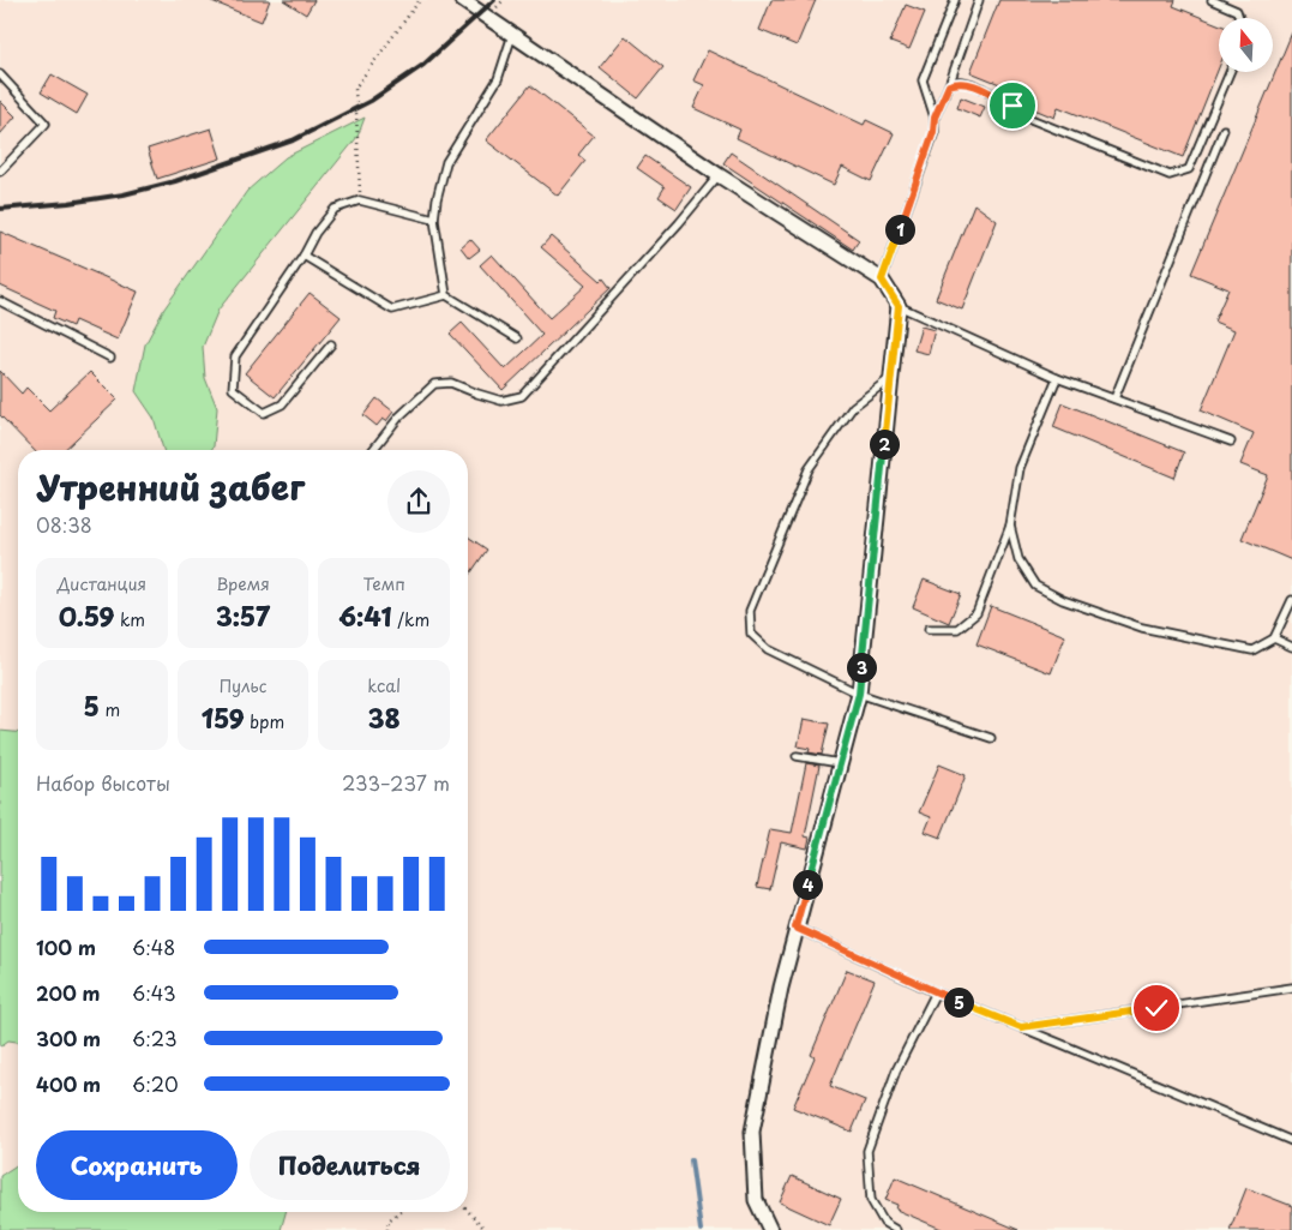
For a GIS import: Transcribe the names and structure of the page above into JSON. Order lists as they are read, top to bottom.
{
  "north": "top",
  "page": {
    "pins": [
      "1",
      "2",
      "3",
      "4",
      "5"
    ],
    "heading": ["Утренний забег", "08:38"],
    "stats": [
      ["Дистанция", "0.59 km"],
      ["Время", "3:57"],
      ["Темп", "6:41 /km"],
      ["5 m"],
      ["Пульс", "159 bpm"],
      ["kcal", "38"]
    ],
    "chart": ["Набор высоты", "233–237 m"],
    "list": [
      {
        "name": "100 m",
        "note": "6:48"
      },
      {
        "name": "200 m",
        "note": "6:43"
      },
      {
        "name": "300 m",
        "note": "6:23"
      },
      {
        "name": "400 m",
        "note": "6:20"
      }
    ],
    "buttons": ["Сохранить", "Поделиться"]
  }
}
